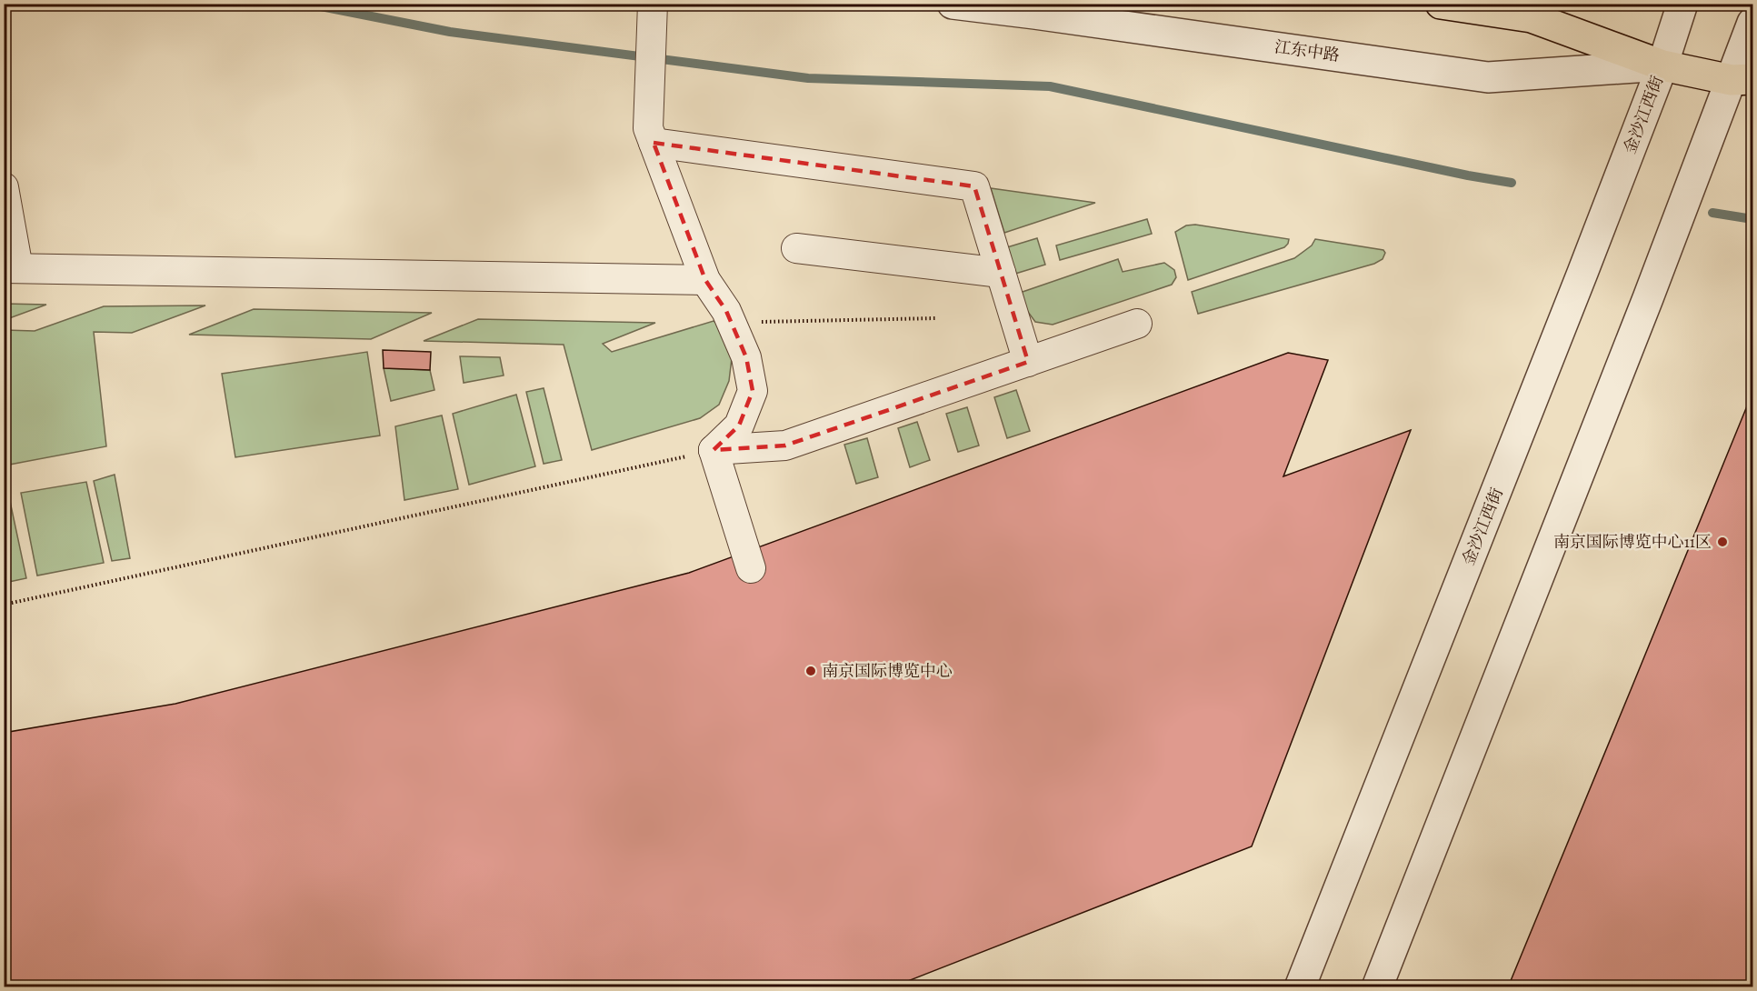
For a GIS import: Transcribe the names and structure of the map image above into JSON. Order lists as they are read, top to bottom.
{
  "streets": {
    "main road": ["江东中路"],
    "street": ["金沙江西街"]
  },
  "crossings": [
    ["江东中路", "金沙江西街"]
  ],
  "places": ["南京国际博览中心11区", "南京国际博览中心"]
}
